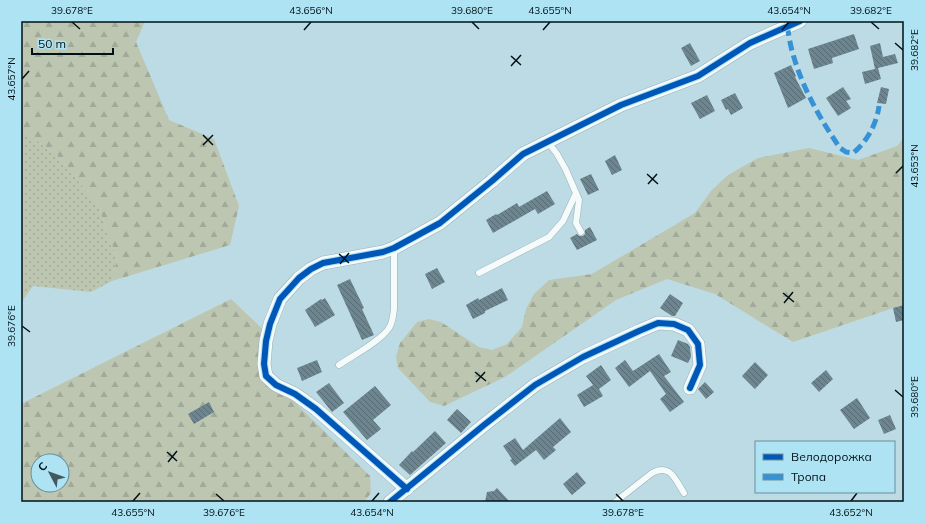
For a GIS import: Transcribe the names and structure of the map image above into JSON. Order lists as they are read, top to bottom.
{
  "legend": ["Велодорожка", "Тропа"],
  "scale_bar": "50 m",
  "north": "top left",
  "coordinates": [
    "39.678°E",
    "43.656°N",
    "39.680°E",
    "43.655°N",
    "43.654°N",
    "39.682°E",
    "43.657°N",
    "43.653°N",
    "39.676°E",
    "43.652°N"
  ]
}
